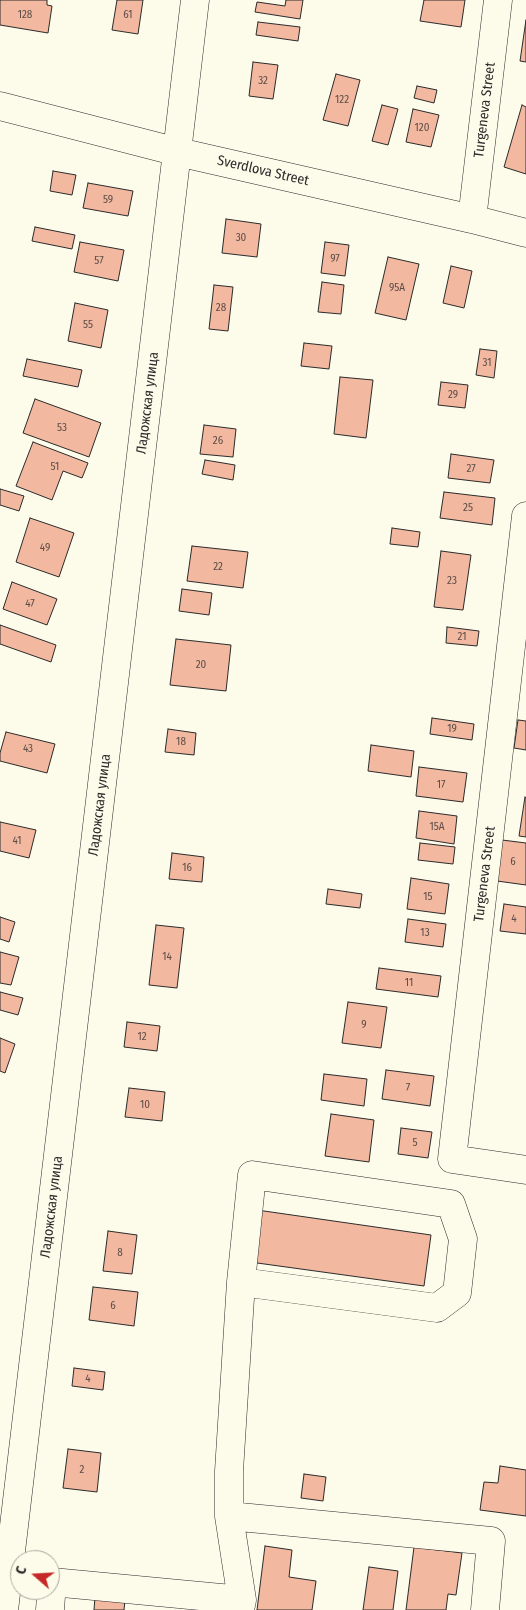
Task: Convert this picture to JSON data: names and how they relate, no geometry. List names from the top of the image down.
{
  "streets": {
    "street": ["Turgeneva Street", "Sverdlova Street", "Ладожская улица"]
  },
  "crossings": [
    ["Turgeneva Street", "Sverdlova Street"],
    ["Sverdlova Street", "Ладожская улица"]
  ],
  "house_numbers": [
    "128",
    "61",
    "32",
    "122",
    "120",
    "59",
    "30",
    "97",
    "57",
    "95А",
    "28",
    "55",
    "31",
    "29",
    "53",
    "26",
    "51",
    "27",
    "25",
    "49",
    "22",
    "23",
    "47",
    "21",
    "20",
    "19",
    "18",
    "43",
    "17",
    "15А",
    "41",
    "6",
    "16",
    "15",
    "4",
    "13",
    "14",
    "11",
    "9",
    "12",
    "7",
    "10",
    "5",
    "8",
    "6",
    "4",
    "2"
  ],
  "north": "left"
}
